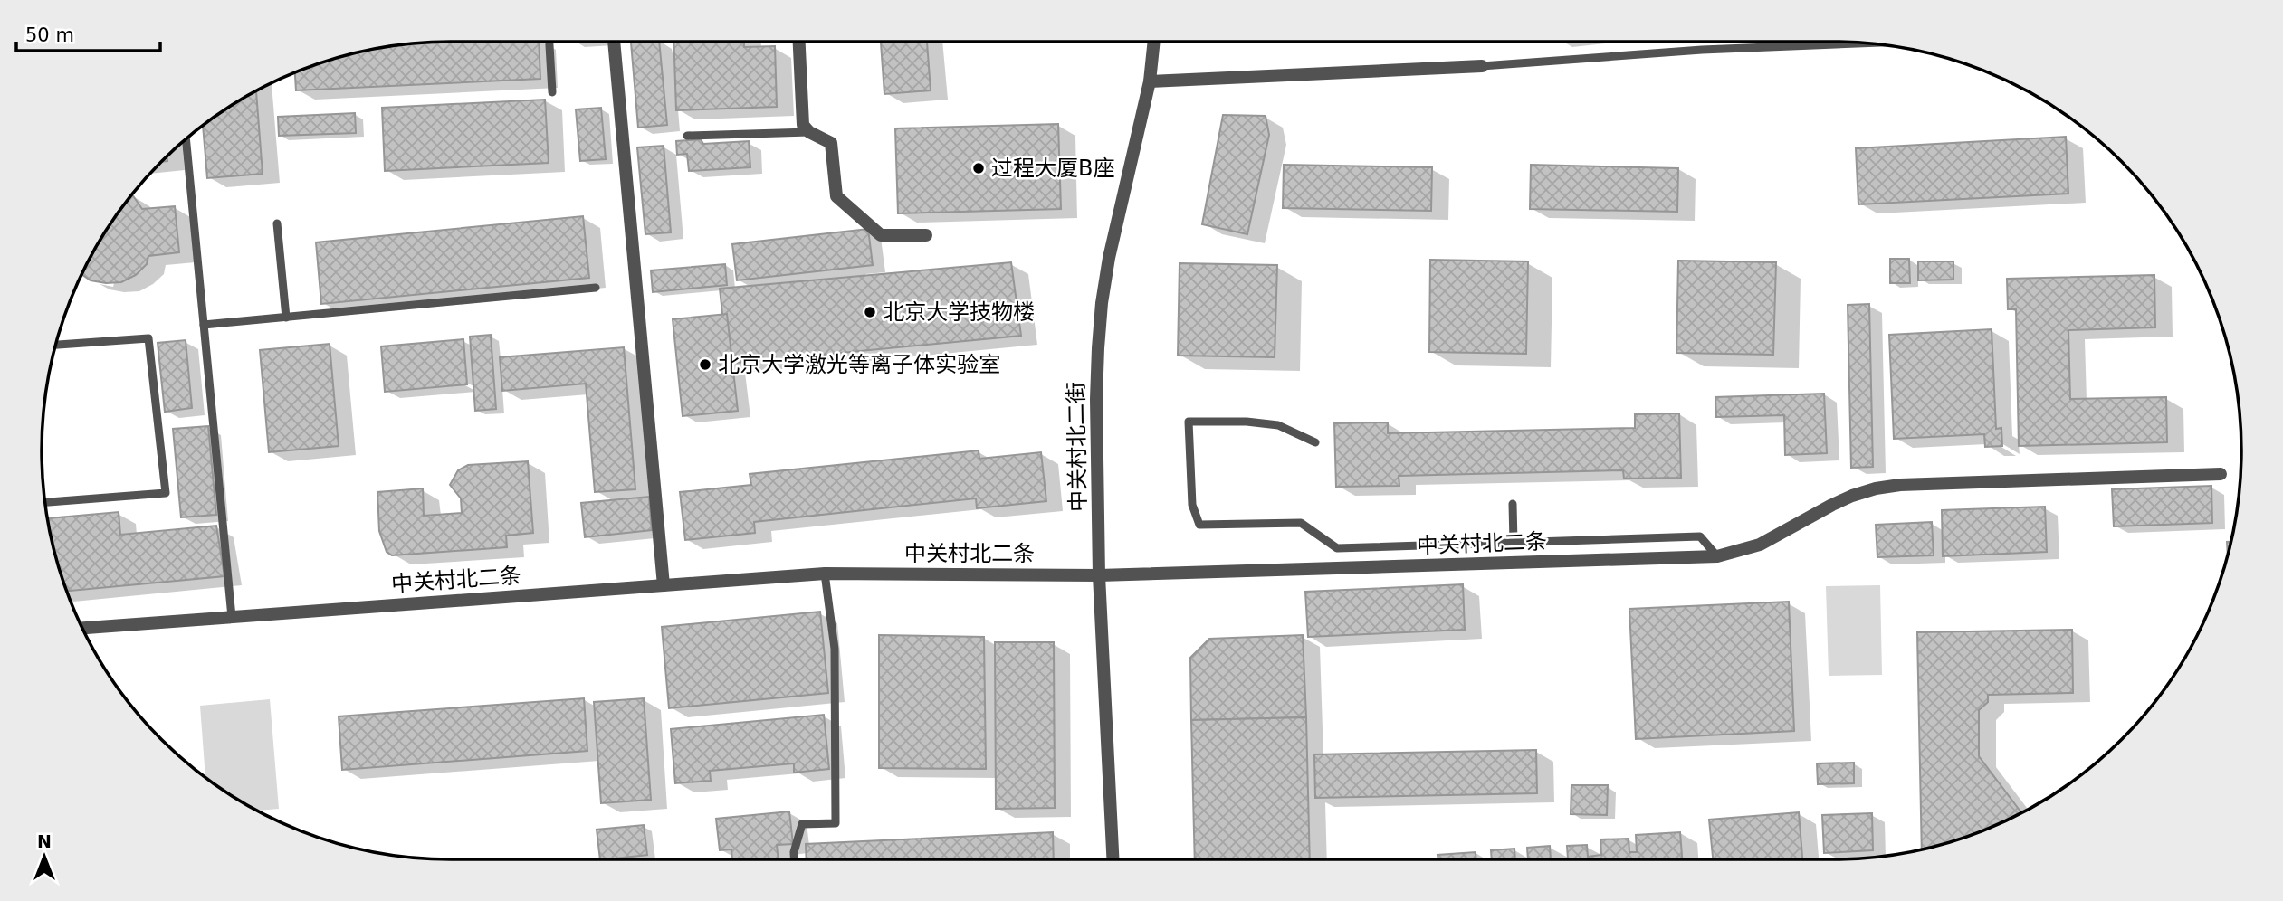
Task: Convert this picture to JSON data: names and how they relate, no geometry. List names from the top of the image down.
{
  "streets": {
    "street": ["中关村北二街", "中关村北二条"]
  },
  "crossings": [
    ["中关村北二街", "中关村北二条"]
  ],
  "places": ["过程大厦B座", "北京大学技物楼", "北京大学激光等离子体实验室"],
  "scale_bar": "50 m",
  "north": "top"
}
